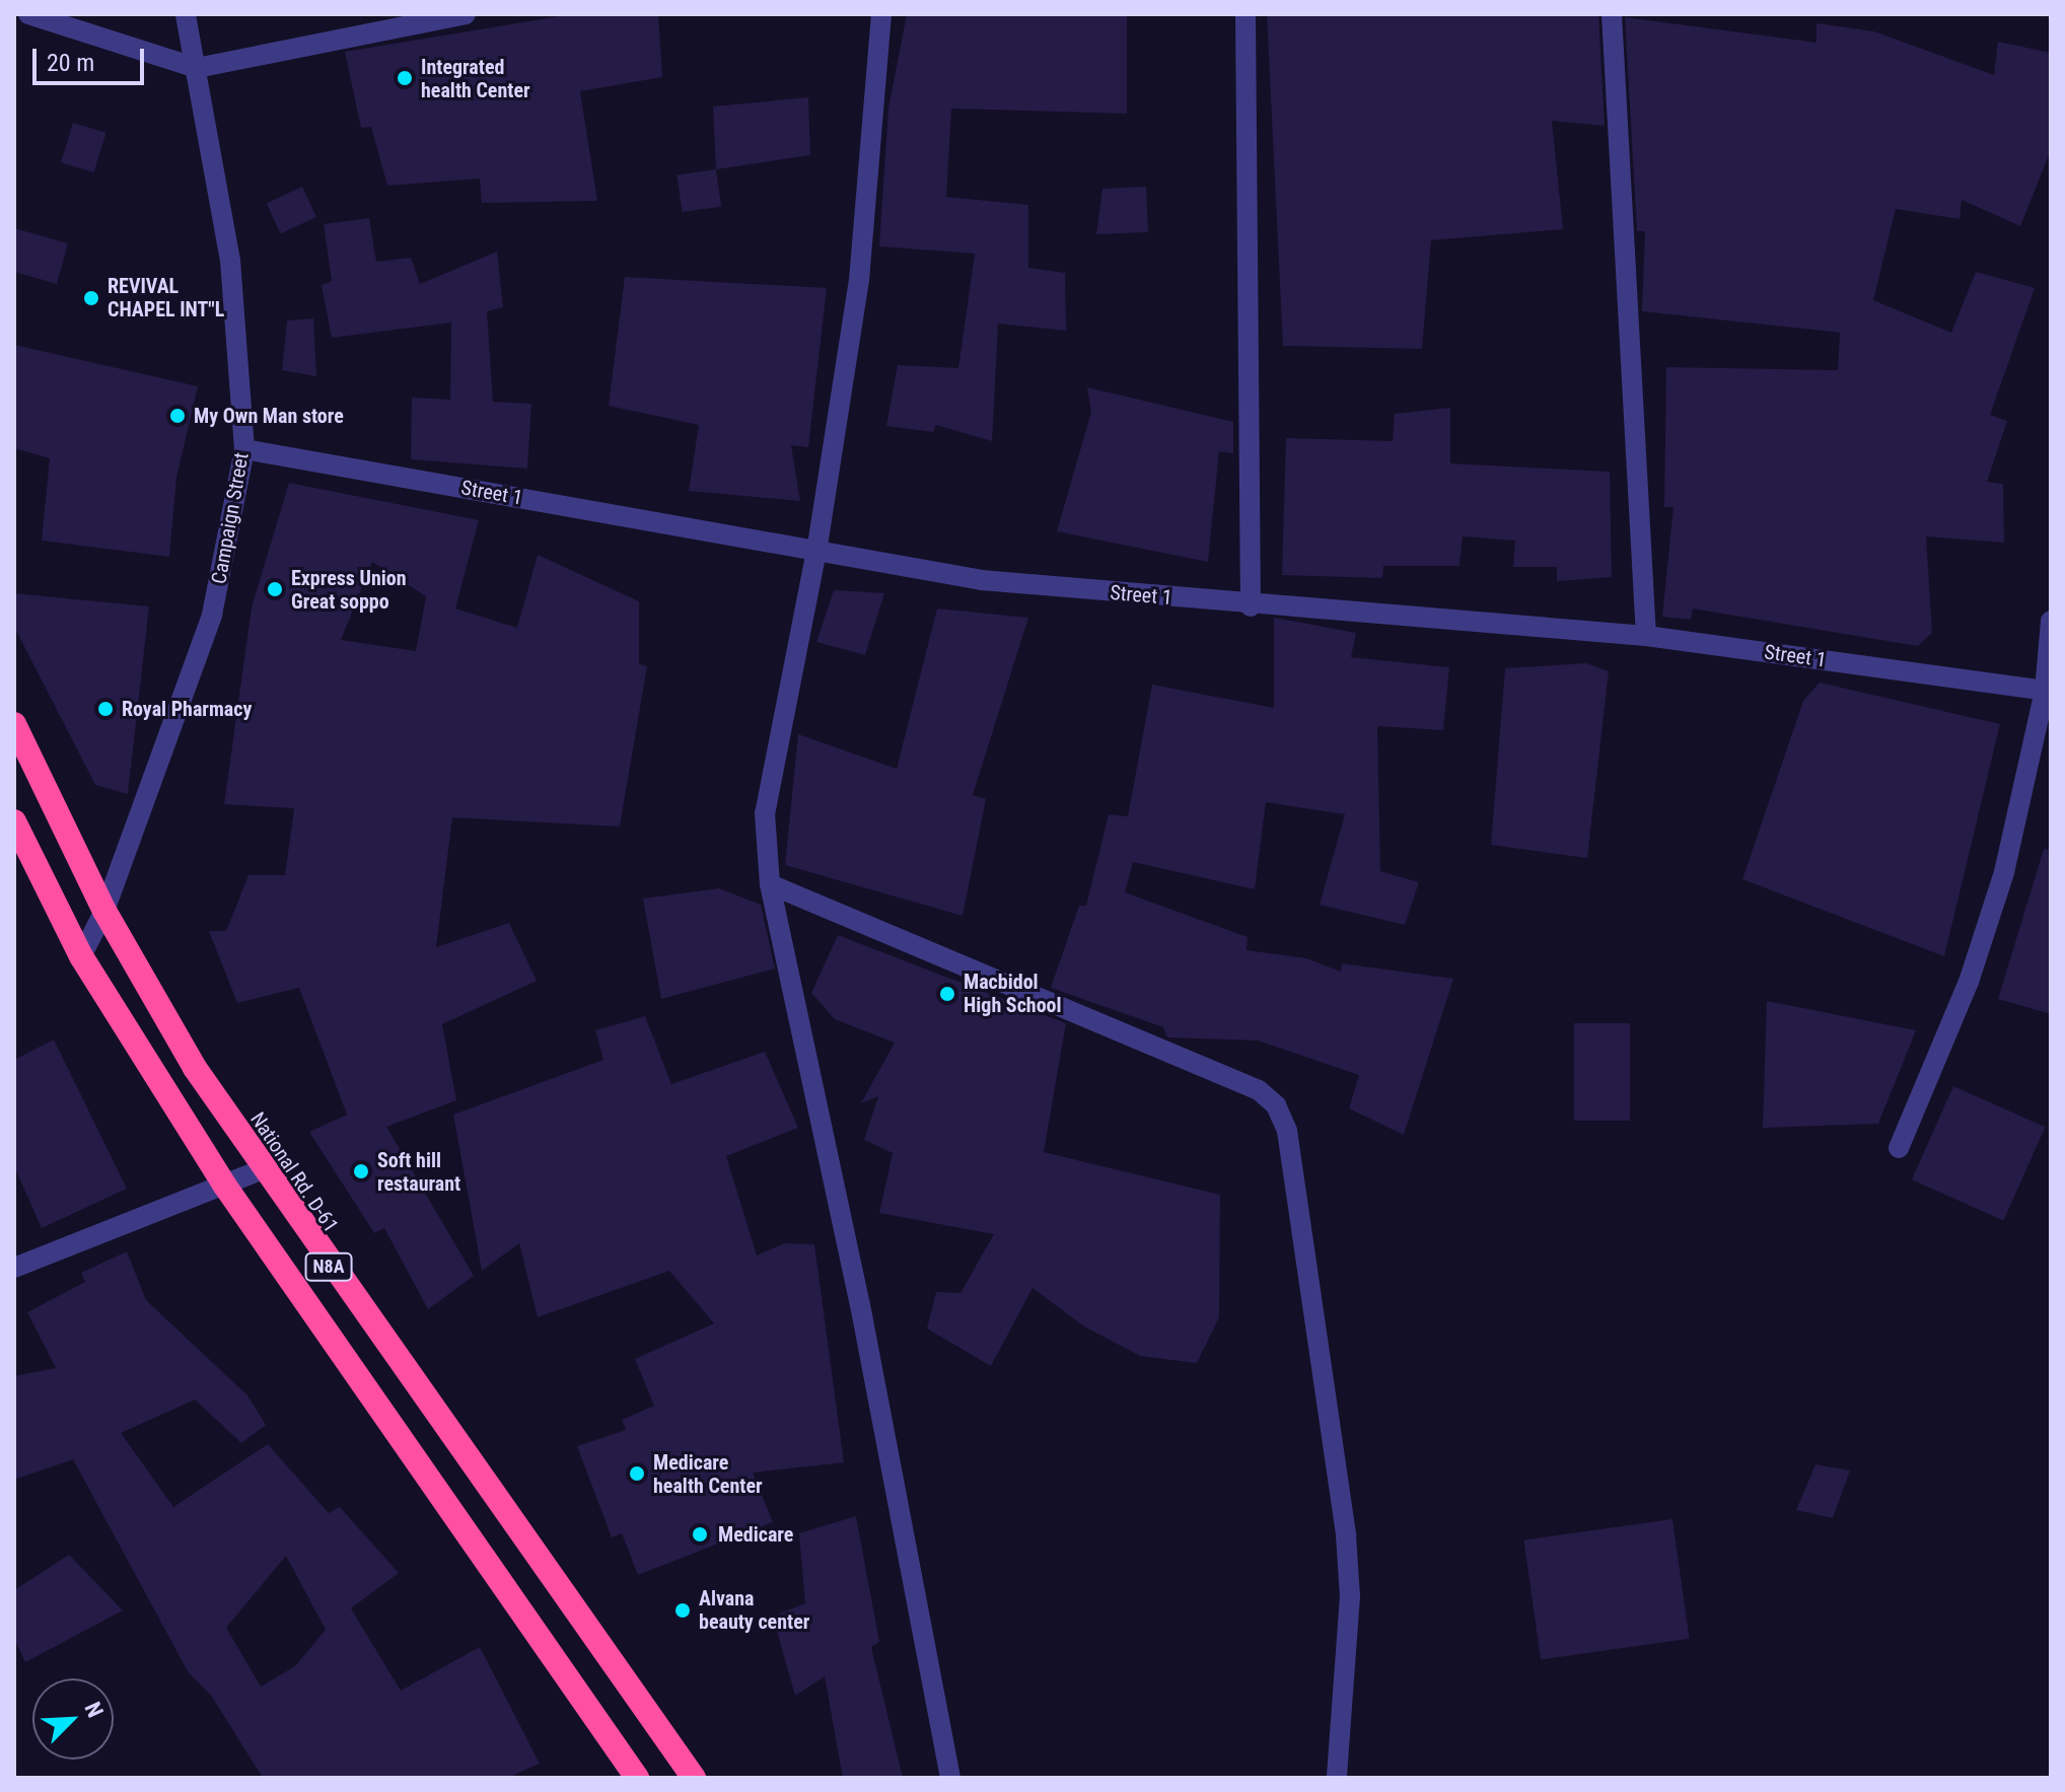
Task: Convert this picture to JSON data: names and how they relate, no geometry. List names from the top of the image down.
{
  "streets": {
    "highway": ["National Rd. D-61", "N8A"],
    "street": ["Street 1", "Campaign Street"]
  },
  "crossings": [
    ["Street 1", "Campaign Street"],
    ["Campaign Street", "National Rd. D-61"],
    ["Campaign Street", "N8A"]
  ],
  "places": [
    "Integrated health Center",
    "REVIVAL CHAPEL INT\"L",
    "My Own Man store",
    "Express Union Great soppo",
    "Royal Pharmacy",
    "Macbidol High School",
    "Soft hill restaurant",
    "Medicare health Center",
    "Medicare",
    "Alvana beauty center"
  ],
  "scale_bar": "20 m",
  "north": "top right"
}
